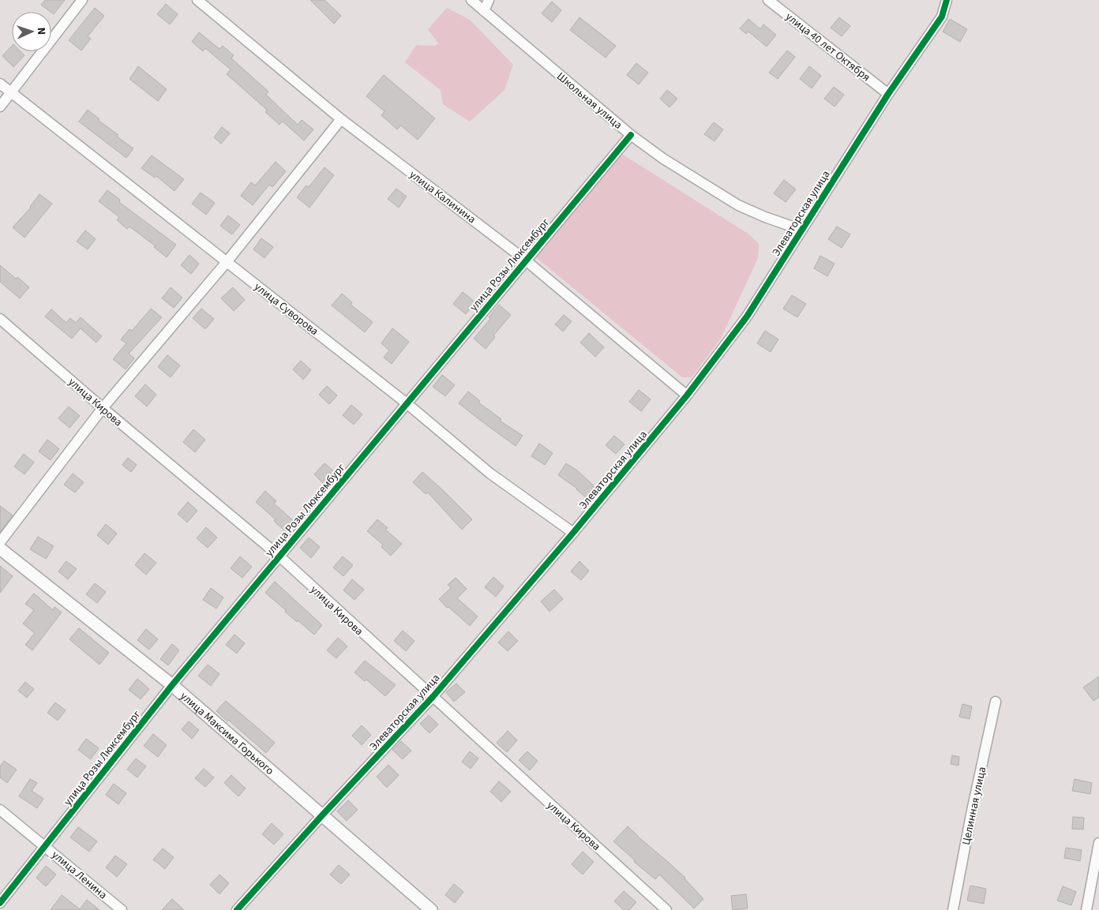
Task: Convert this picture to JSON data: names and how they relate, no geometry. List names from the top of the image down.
{
  "streets": {
    "street": [
      "улица 40 лет Октября",
      "Школьная улица",
      "улица Калинина",
      "Элеваторская улица",
      "улица Розы Люксембург",
      "улица Суворова",
      "улица Кирова",
      "улица Максима Горького",
      "Целинная улица",
      "улица Ленина"
    ]
  },
  "crossings": [
    ["улица 40 лет Октября", "Элеваторская улица"],
    ["Школьная улица", "Элеваторская улица"],
    ["Школьная улица", "улица Розы Люксембург"],
    ["улица Калинина", "Элеваторская улица"],
    ["улица Калинина", "улица Розы Люксембург"],
    ["Элеваторская улица", "улица Суворова"],
    ["Элеваторская улица", "улица Кирова"],
    ["Элеваторская улица", "улица Максима Горького"],
    ["улица Розы Люксембург", "улица Суворова"],
    ["улица Розы Люксембург", "улица Кирова"],
    ["улица Розы Люксембург", "улица Максима Горького"],
    ["улица Розы Люксембург", "улица Ленина"]
  ],
  "north": "right"
}
